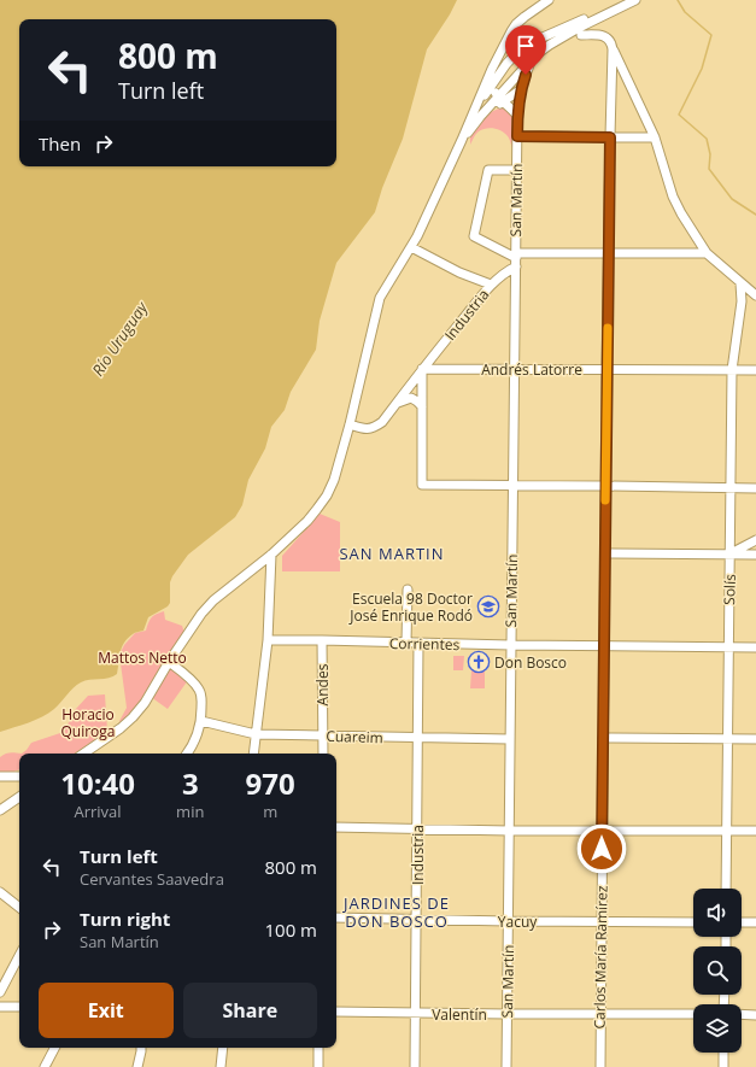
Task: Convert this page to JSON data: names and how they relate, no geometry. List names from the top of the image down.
{
  "streets": {
    "street": [
      "San Martín",
      "Industria",
      "Andrés Latorre",
      "Solís",
      "Corrientes",
      "Andes",
      "Cuareim",
      "Yacuy",
      "Carlos María Ramírez",
      "Valentín"
    ]
  },
  "crossings": [
    ["San Martín", "Industria"],
    ["San Martín", "Andrés Latorre"],
    ["San Martín", "Corrientes"],
    ["San Martín", "Cuareim"],
    ["San Martín", "Yacuy"],
    ["San Martín", "Valentín"],
    ["Industria", "Andrés Latorre"],
    ["Industria", "Corrientes"],
    ["Industria", "Cuareim"],
    ["Industria", "Yacuy"],
    ["Industria", "Valentín"],
    ["Andrés Latorre", "Solís"],
    ["Andrés Latorre", "Carlos María Ramírez"],
    ["Solís", "Corrientes"],
    ["Corrientes", "Andes"],
    ["Corrientes", "Carlos María Ramírez"],
    ["Andes", "Cuareim"],
    ["Yacuy", "Carlos María Ramírez"],
    ["Carlos María Ramírez", "Valentín"]
  ],
  "districts": ["SAN MARTIN", "JARDINES DE DON BOSCO"],
  "water": ["Río Uruguay"],
  "parks": ["Mattos Netto", "Horacio Quiroga"],
  "places": {
    "school or university": ["Escuela 98 Doctor José Enrique Rodó"],
    "church": ["Don Bosco"]
  },
  "page": {
    "turn": ["800 m", "Turn left"],
    "then": "Then",
    "eta": [
      "10:40",
      "Arrival",
      "3",
      "min",
      "970",
      "m"
    ],
    "list": [
      {
        "name": "Turn left",
        "note": "Cervantes Saavedra",
        "value": "800 m"
      },
      {
        "name": "Turn right",
        "note": "San Martín",
        "value": "100 m"
      }
    ],
    "buttons": ["Exit", "Share"]
  }
}
